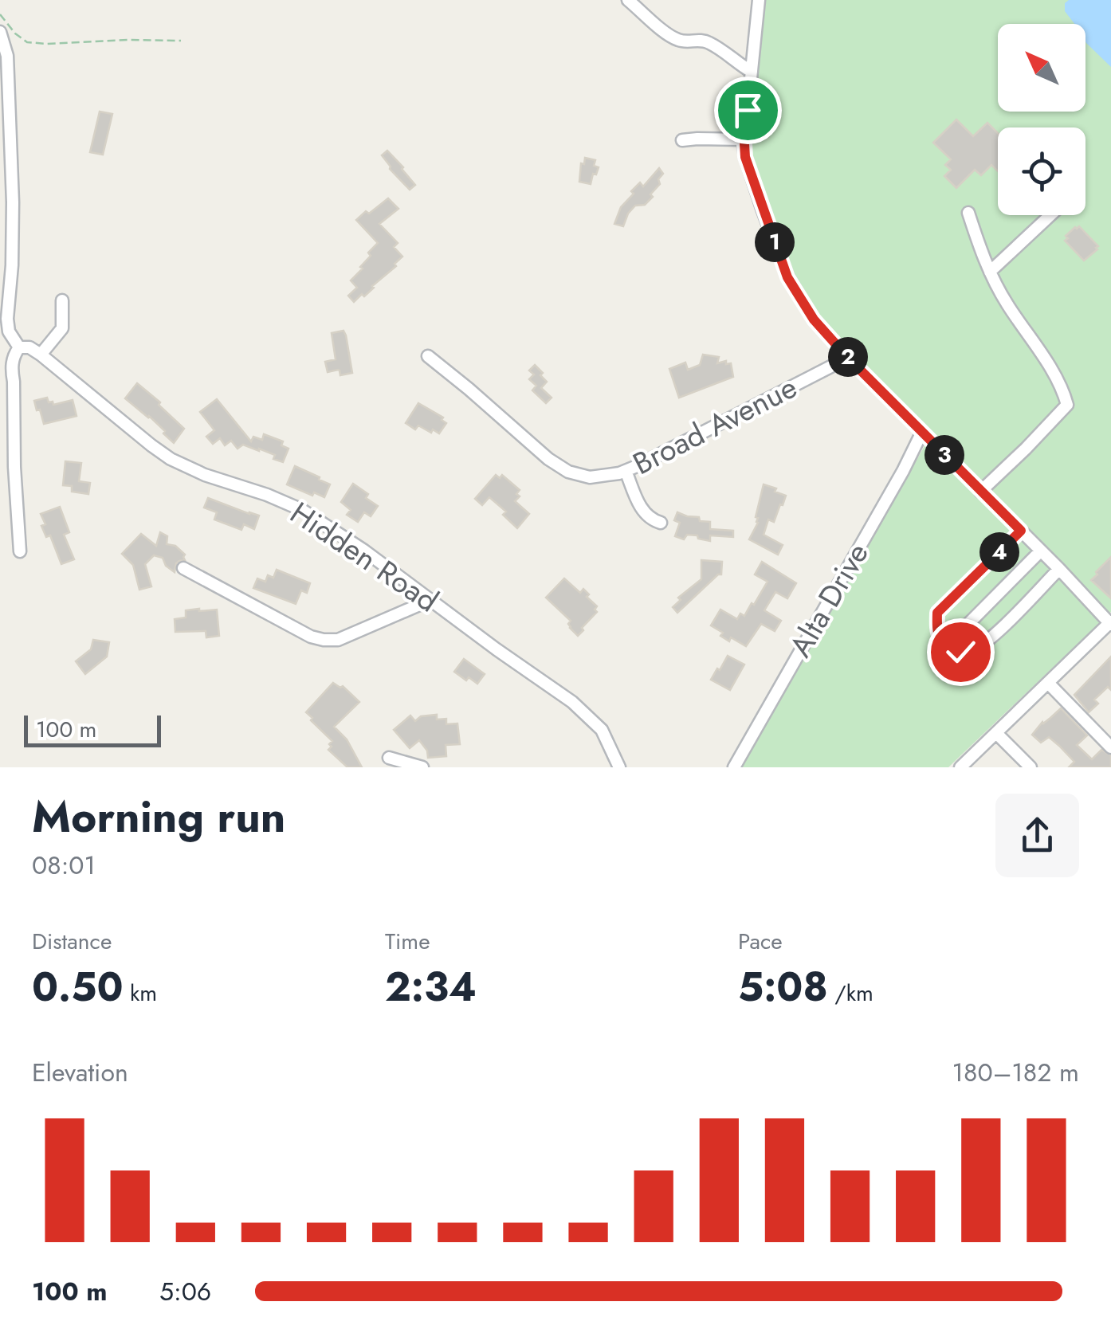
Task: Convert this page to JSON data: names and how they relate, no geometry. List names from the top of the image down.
{
  "streets": {
    "street": ["Broad Avenue", "Hidden Road", "Alta Drive"]
  },
  "scale_bar": "100 m",
  "north": "top left",
  "page": {
    "pins": [
      "1",
      "2",
      "3",
      "4"
    ],
    "scale": "100 m",
    "heading": ["Morning run", "08:01"],
    "stats": [
      ["Distance", "0.50 km"],
      ["Time", "2:34"],
      ["Pace", "5:08 /km"]
    ],
    "chart": ["Elevation", "180–182 m"],
    "list": [
      {
        "name": "100 m",
        "note": "5:06"
      }
    ]
  }
}
